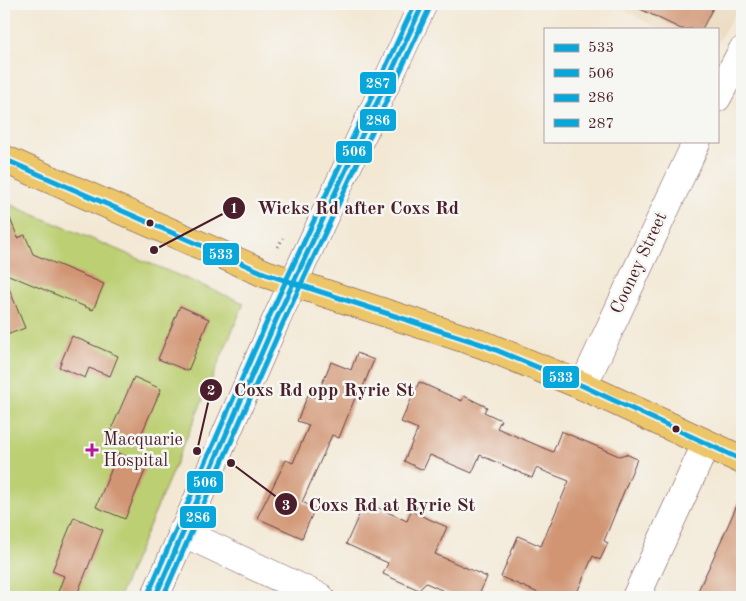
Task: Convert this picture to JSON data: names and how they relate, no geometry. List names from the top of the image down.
{
  "streets": {
    "street": ["Cooney Street"]
  },
  "places": {
    "other": ["Wicks Rd after Coxs Rd", "Coxs Rd opp Ryrie St", "Coxs Rd at Ryrie St"],
    "health": ["Macquarie Hospital"]
  },
  "lines": [
    "transit line 506",
    "transit line 287",
    "transit line 286",
    "transit line 533"
  ],
  "legend": [
    "533",
    "506",
    "286",
    "287"
  ]
}
